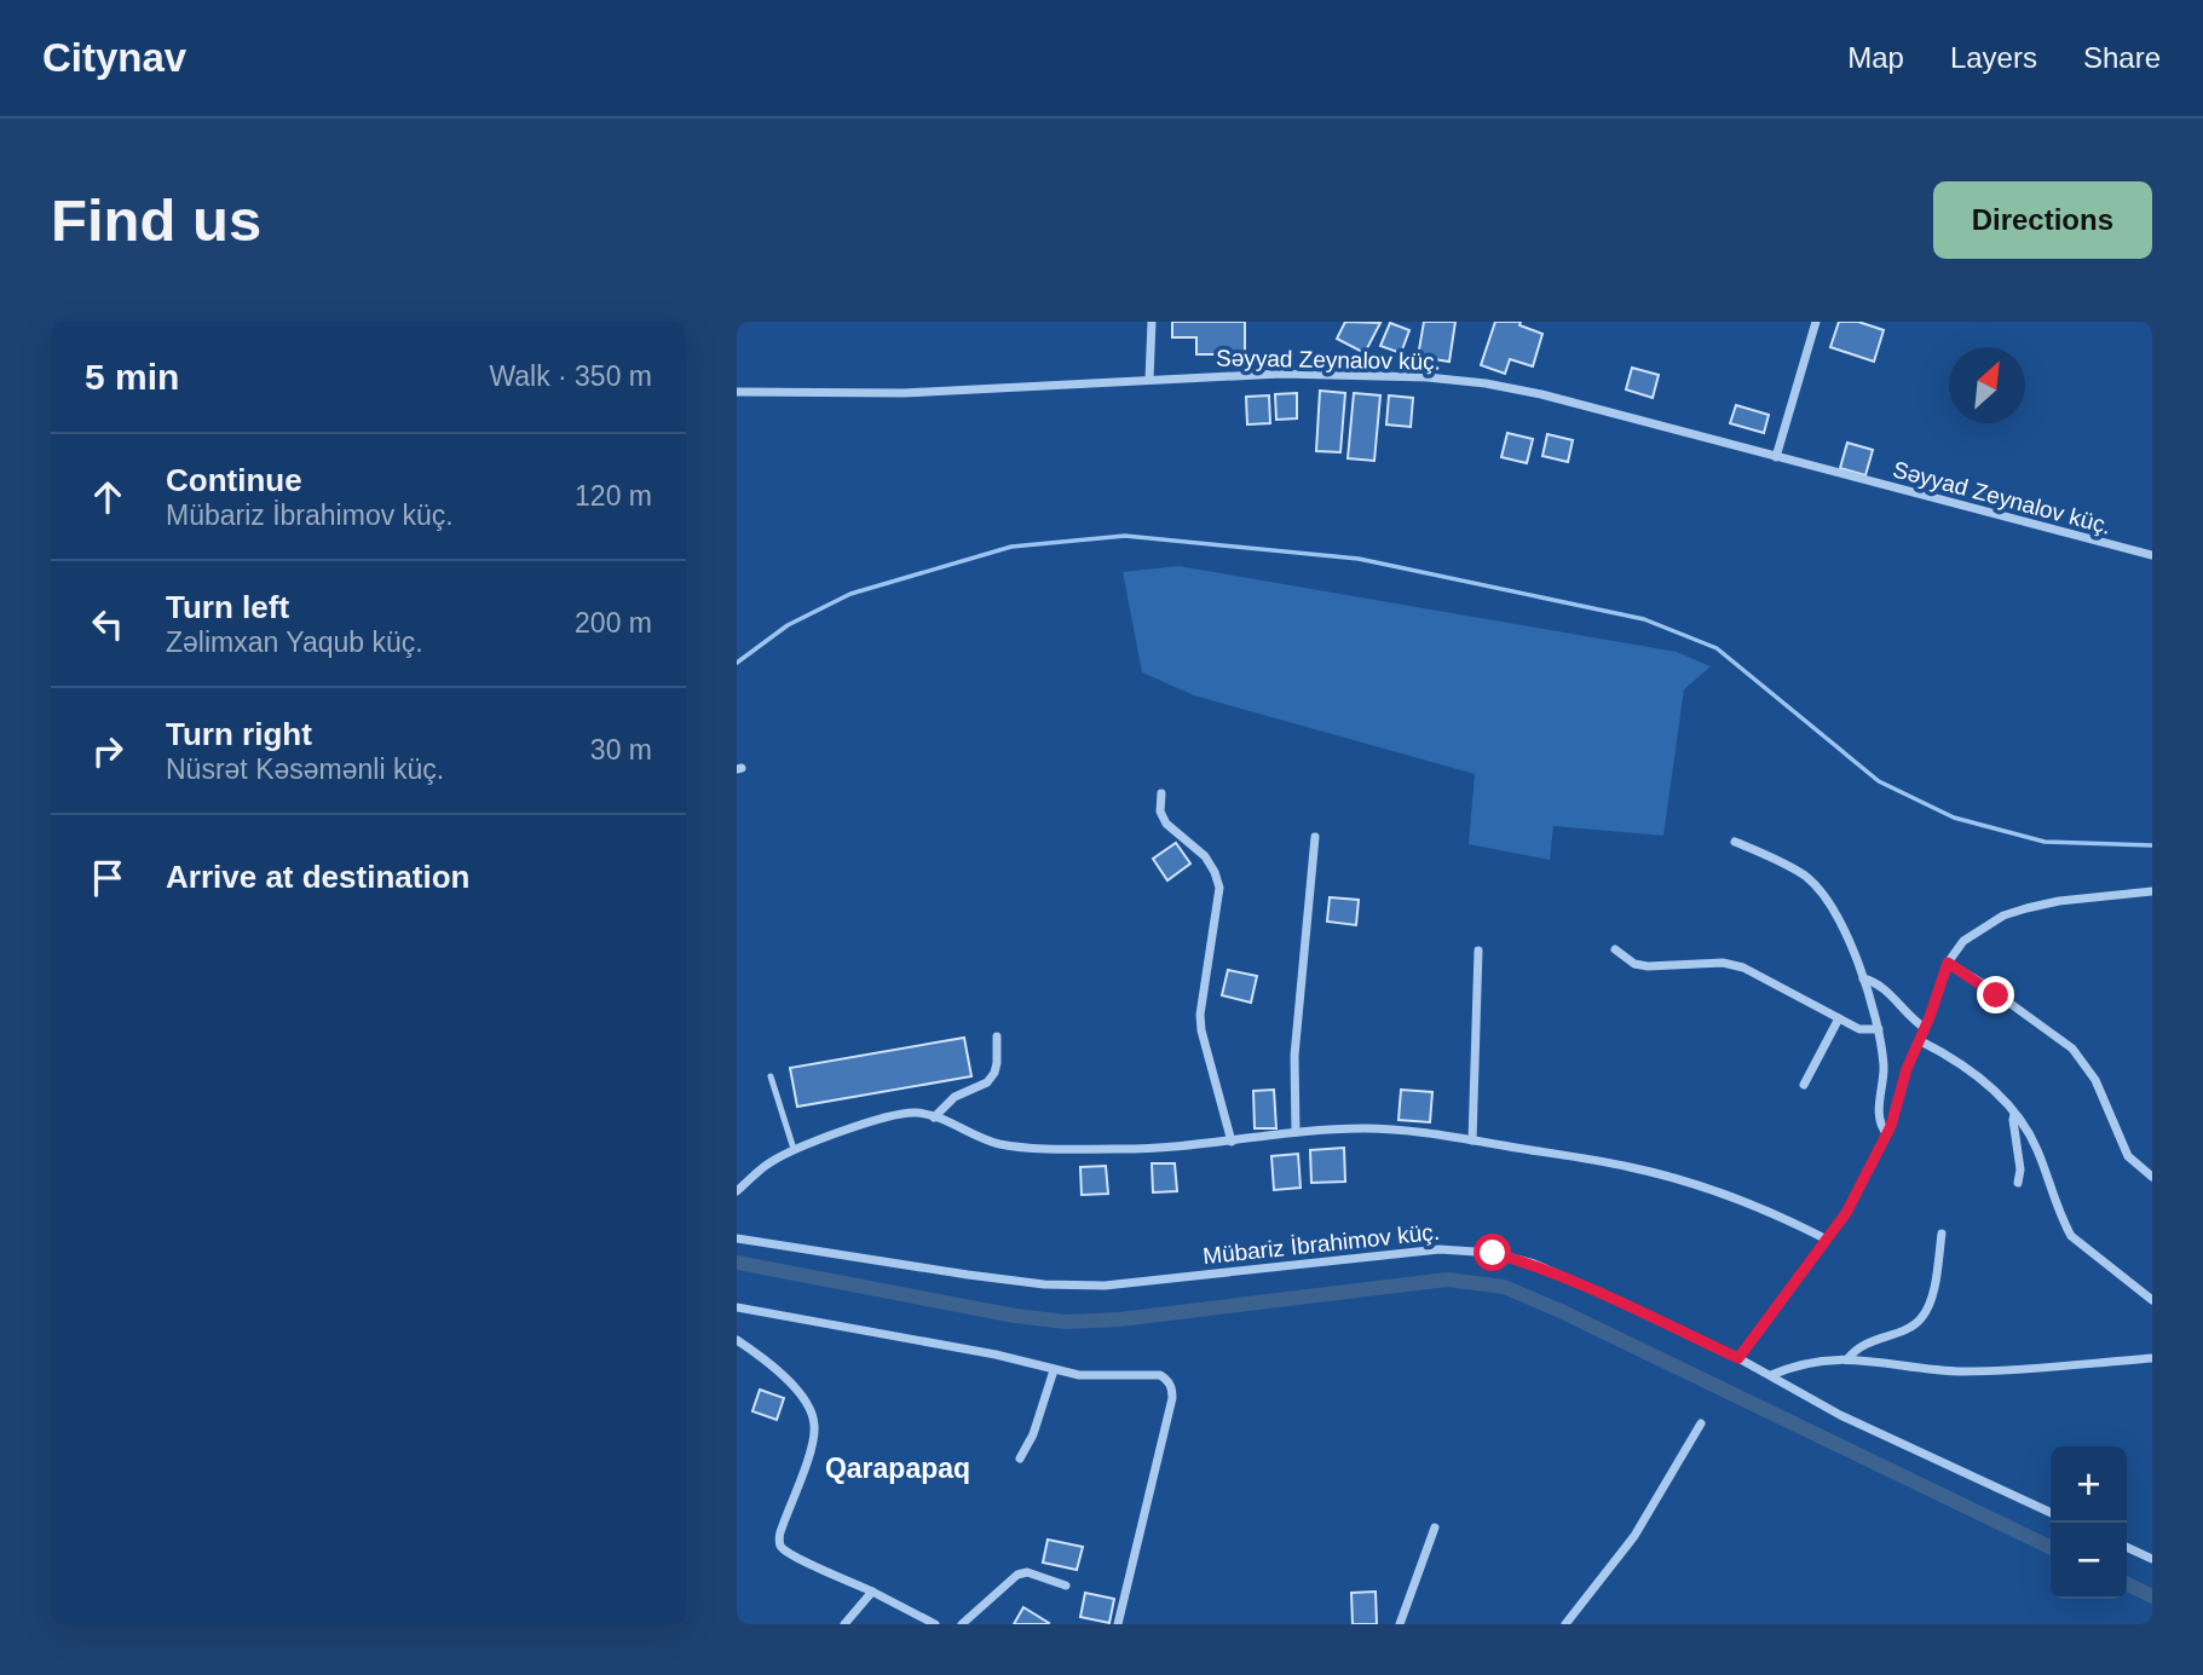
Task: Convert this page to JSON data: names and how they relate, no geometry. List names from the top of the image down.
{
  "streets": {
    "street": ["Səyyad Zeynalov küç.", "Mübariz İbrahimov küç."]
  },
  "districts": ["Qarapapaq"],
  "north": "top right",
  "page": {
    "header": "Citynav",
    "nav": ["Map", "Layers", "Share"],
    "buttons": "Directions",
    "title": "Find us",
    "heading": ["5 min", "Walk · 350 m"],
    "list": [
      ["Continue", "Mübariz İbrahimov küç.", "120 m"],
      ["Turn left", "Zəlimxan Yaqub küç.", "200 m"],
      ["Turn right", "Nüsrət Kəsəmənli küç.", "30 m"],
      "Arrive at destination"
    ],
    "map_buttons": ["+", "−"]
  }
}
